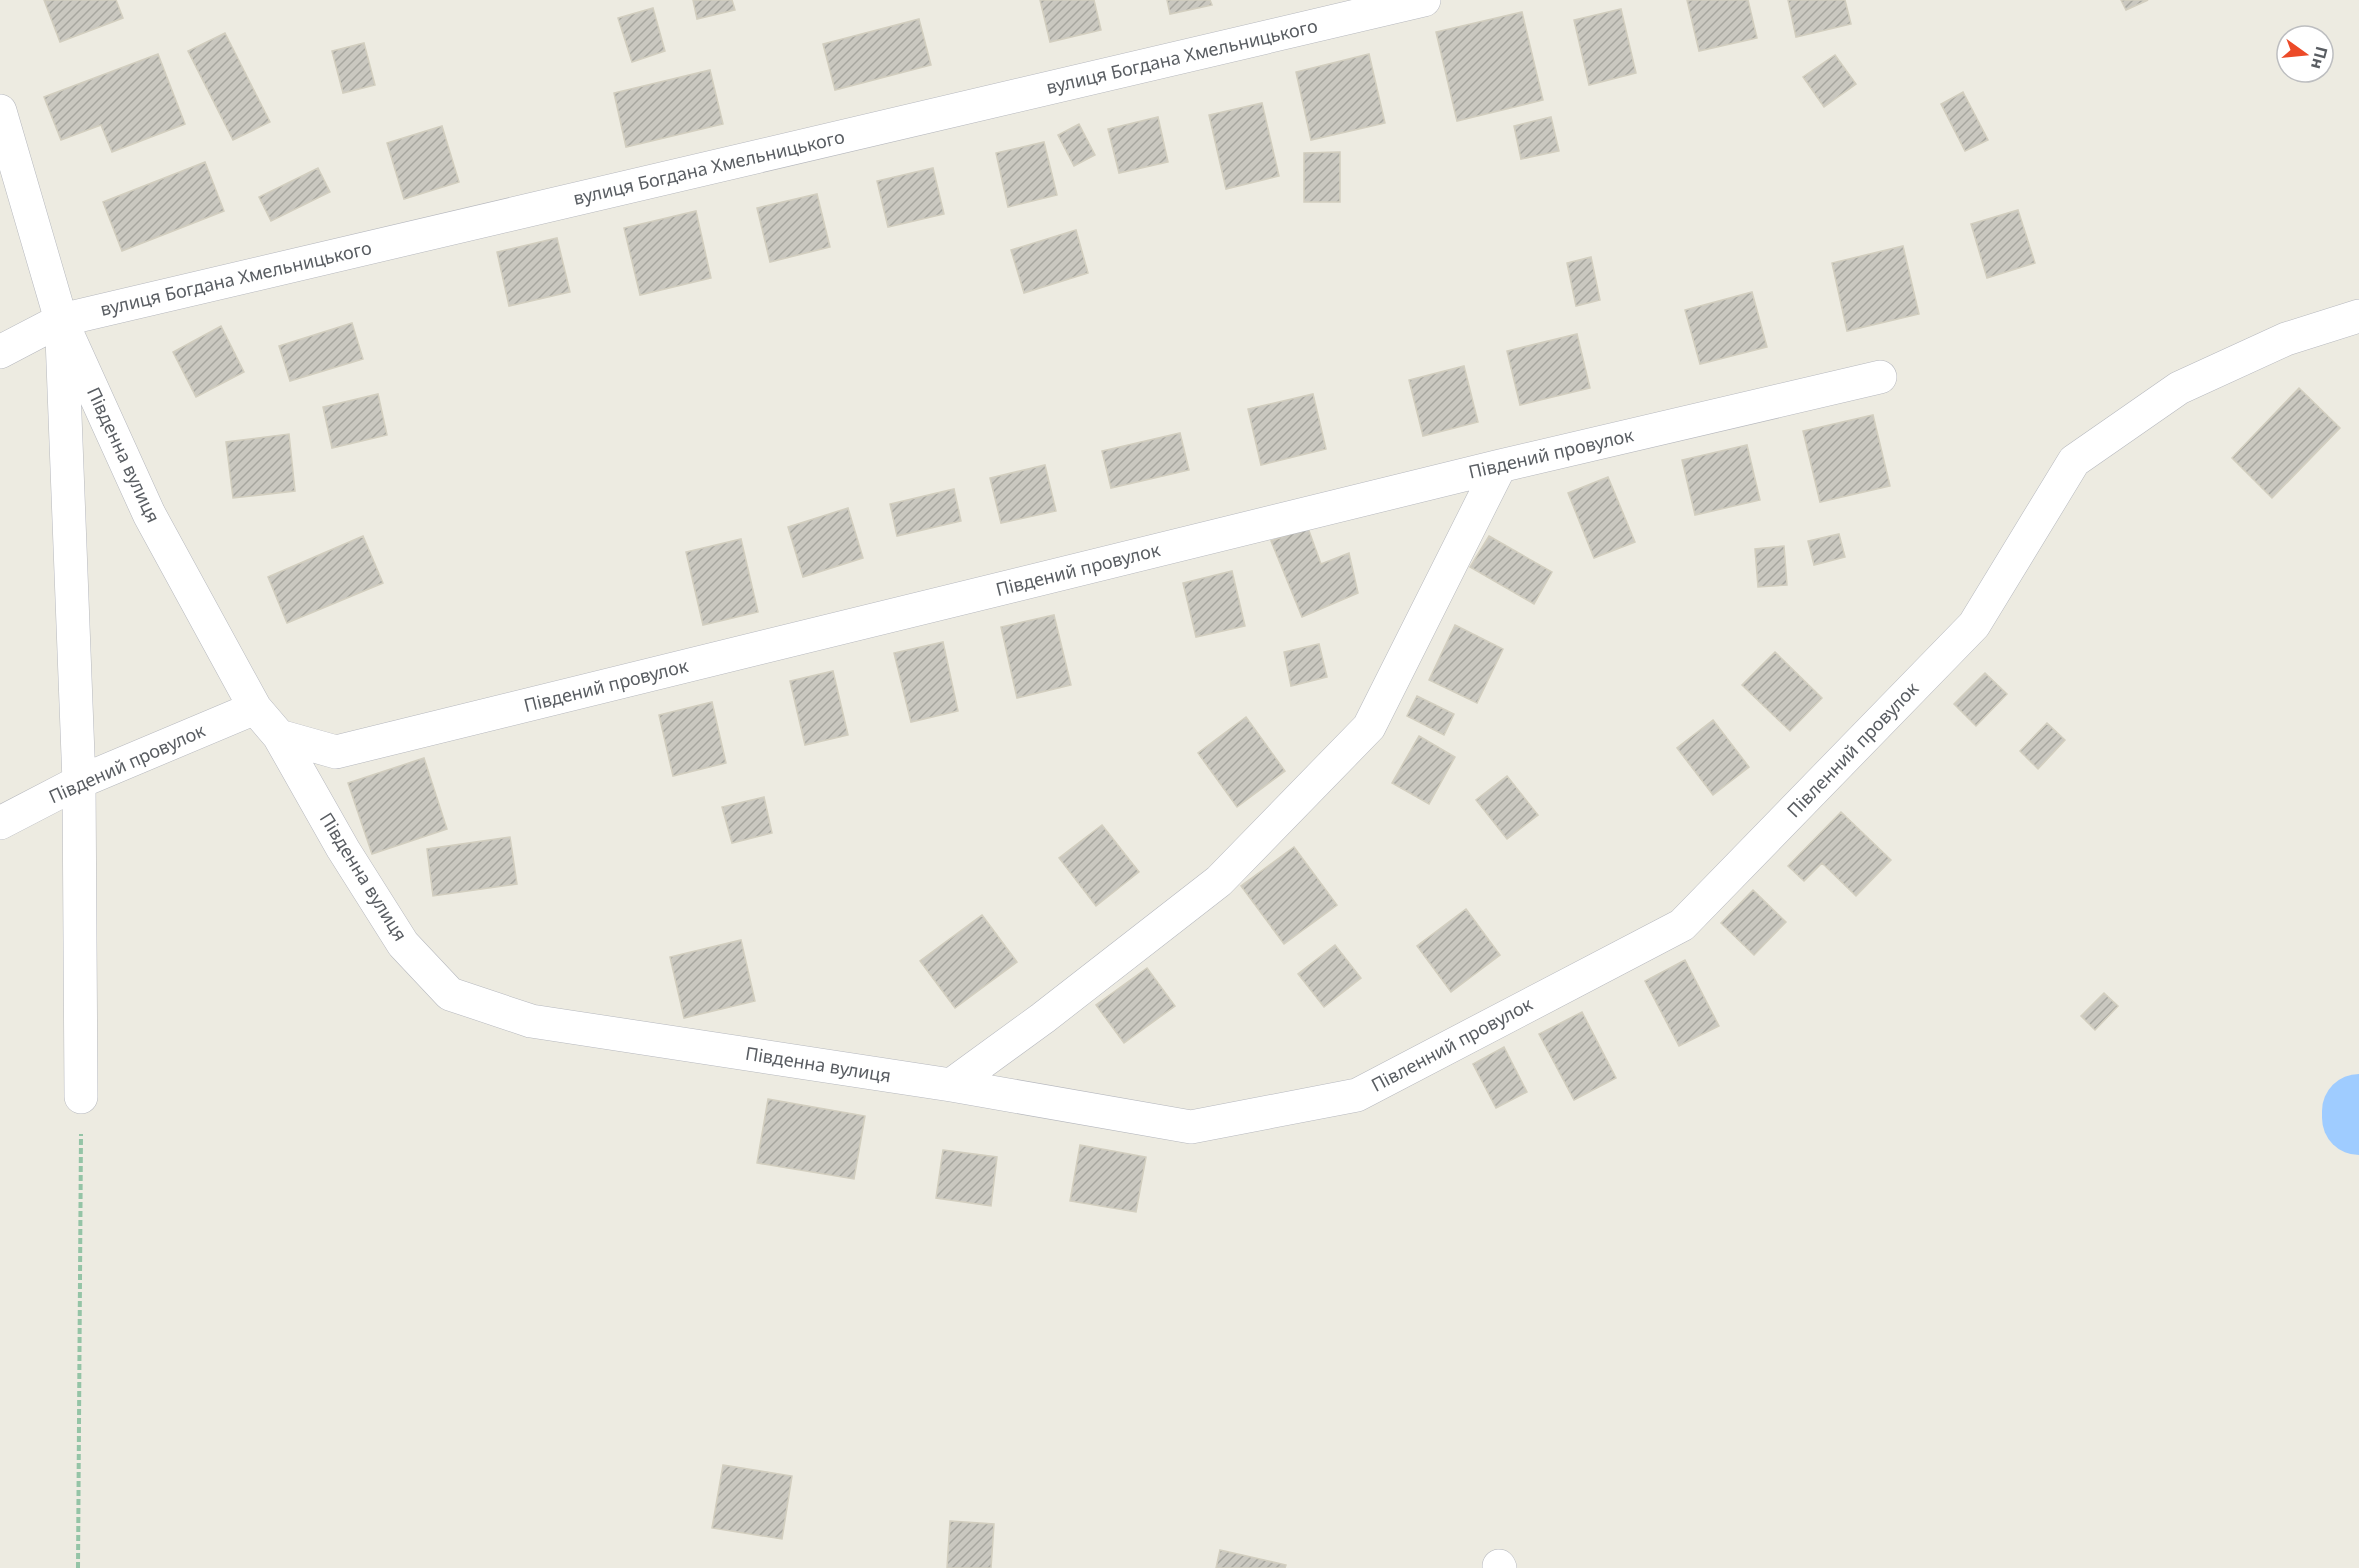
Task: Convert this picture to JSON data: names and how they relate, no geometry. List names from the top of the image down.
{
  "streets": {
    "street": [
      "вулиця Богдана Хмельницького",
      "Південий провулок",
      "Південна вулиця",
      "Півленний провулок"
    ]
  },
  "crossings": [
    ["вулиця Богдана Хмельницького", "Південна вулиця"],
    ["Південий провулок", "Південна вулиця"],
    ["Південна вулиця", "Півленний провулок"]
  ],
  "north": "right"
}
